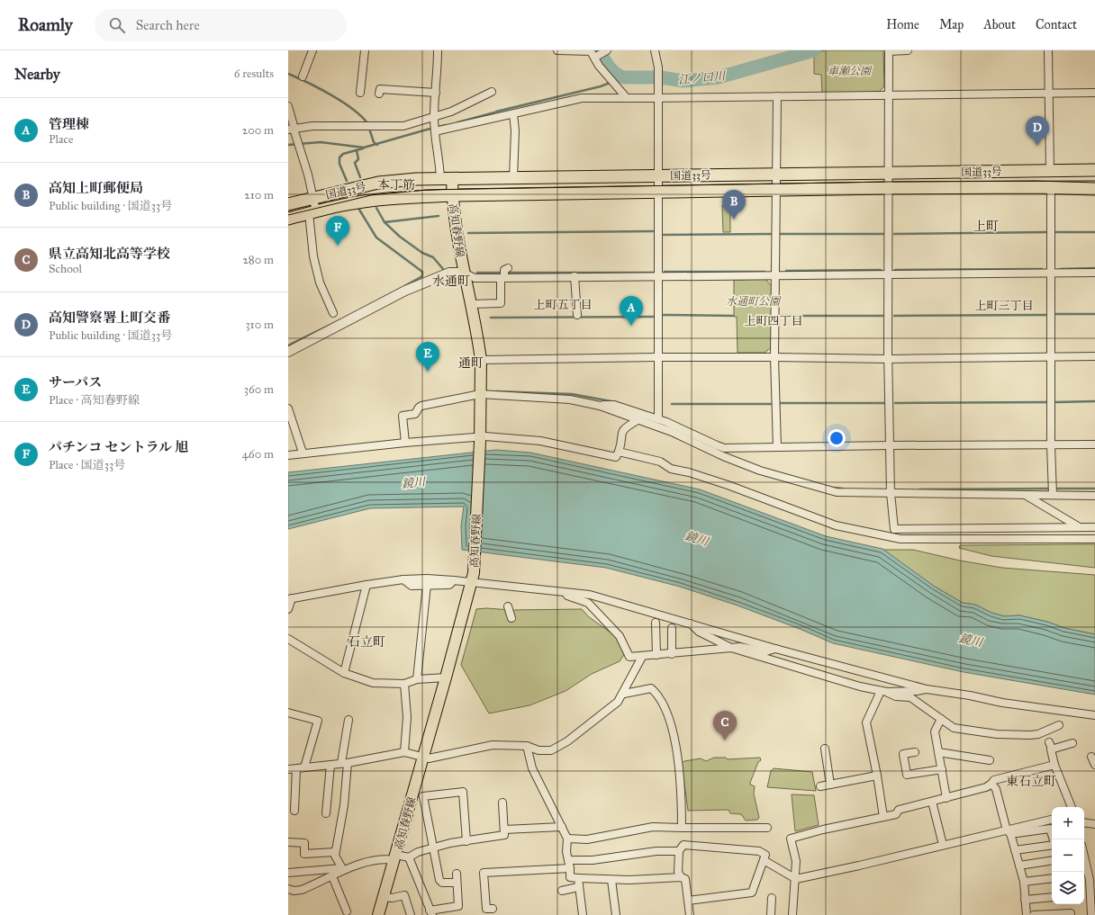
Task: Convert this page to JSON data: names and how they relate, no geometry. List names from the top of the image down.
{
  "streets": {
    "highway": ["国道33号"],
    "main road": ["高知春野線"]
  },
  "crossings": [
    ["国道33号", "高知春野線"]
  ],
  "districts": [
    "本丁筋",
    "上町",
    "水通町",
    "上町五丁目",
    "上町三丁目",
    "上町四丁目",
    "通町",
    "石立町",
    "東石立町"
  ],
  "water": ["江ノ口川", "鏡川"],
  "parks": ["車瀬公園", "水通町公園"],
  "page": {
    "header": "Roamly",
    "search": "Search here",
    "nav": [
      "Home",
      "Map",
      "About",
      "Contact"
    ],
    "heading": ["Nearby", "6 results"],
    "list": [
      {
        "mark": "A",
        "name": "管理棟",
        "note": "Place",
        "value": "200 m"
      },
      {
        "mark": "B",
        "name": "高知上町郵便局",
        "note": "Public building · 国道33号",
        "value": "210 m"
      },
      {
        "mark": "C",
        "name": "県立高知北高等学校",
        "note": "School",
        "value": "280 m"
      },
      {
        "mark": "D",
        "name": "高知警察署上町交番",
        "note": "Public building · 国道33号",
        "value": "310 m"
      },
      {
        "mark": "E",
        "name": "サーパス",
        "note": "Place · 高知春野線",
        "value": "360 m"
      },
      {
        "mark": "F",
        "name": "パチンコ セントラル 旭",
        "note": "Place · 国道33号",
        "value": "460 m"
      }
    ],
    "pins": [
      "D",
      "B",
      "F",
      "A",
      "E",
      "C"
    ],
    "map_buttons": ["+", "−"]
  }
}
